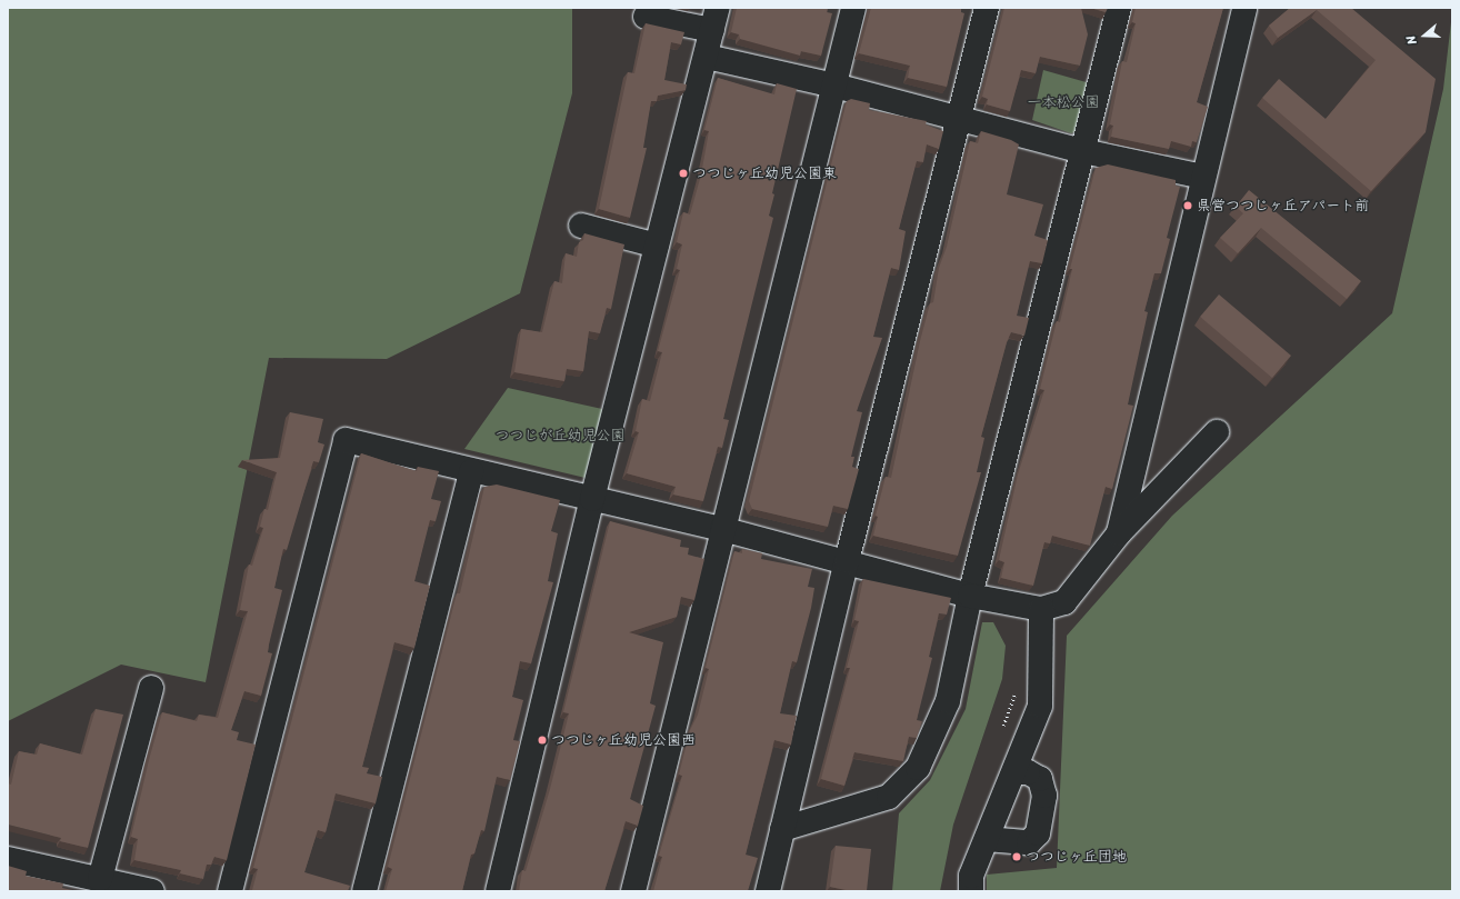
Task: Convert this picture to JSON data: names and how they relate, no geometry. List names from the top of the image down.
{
  "parks": ["一本松公園", "つつじが丘幼児公園"],
  "places": [
    "つつじヶ丘幼児公園東",
    "県営つつじヶ丘アパート前",
    "つつじヶ丘幼児公園西",
    "つつじヶ丘団地"
  ],
  "north": "left"
}
